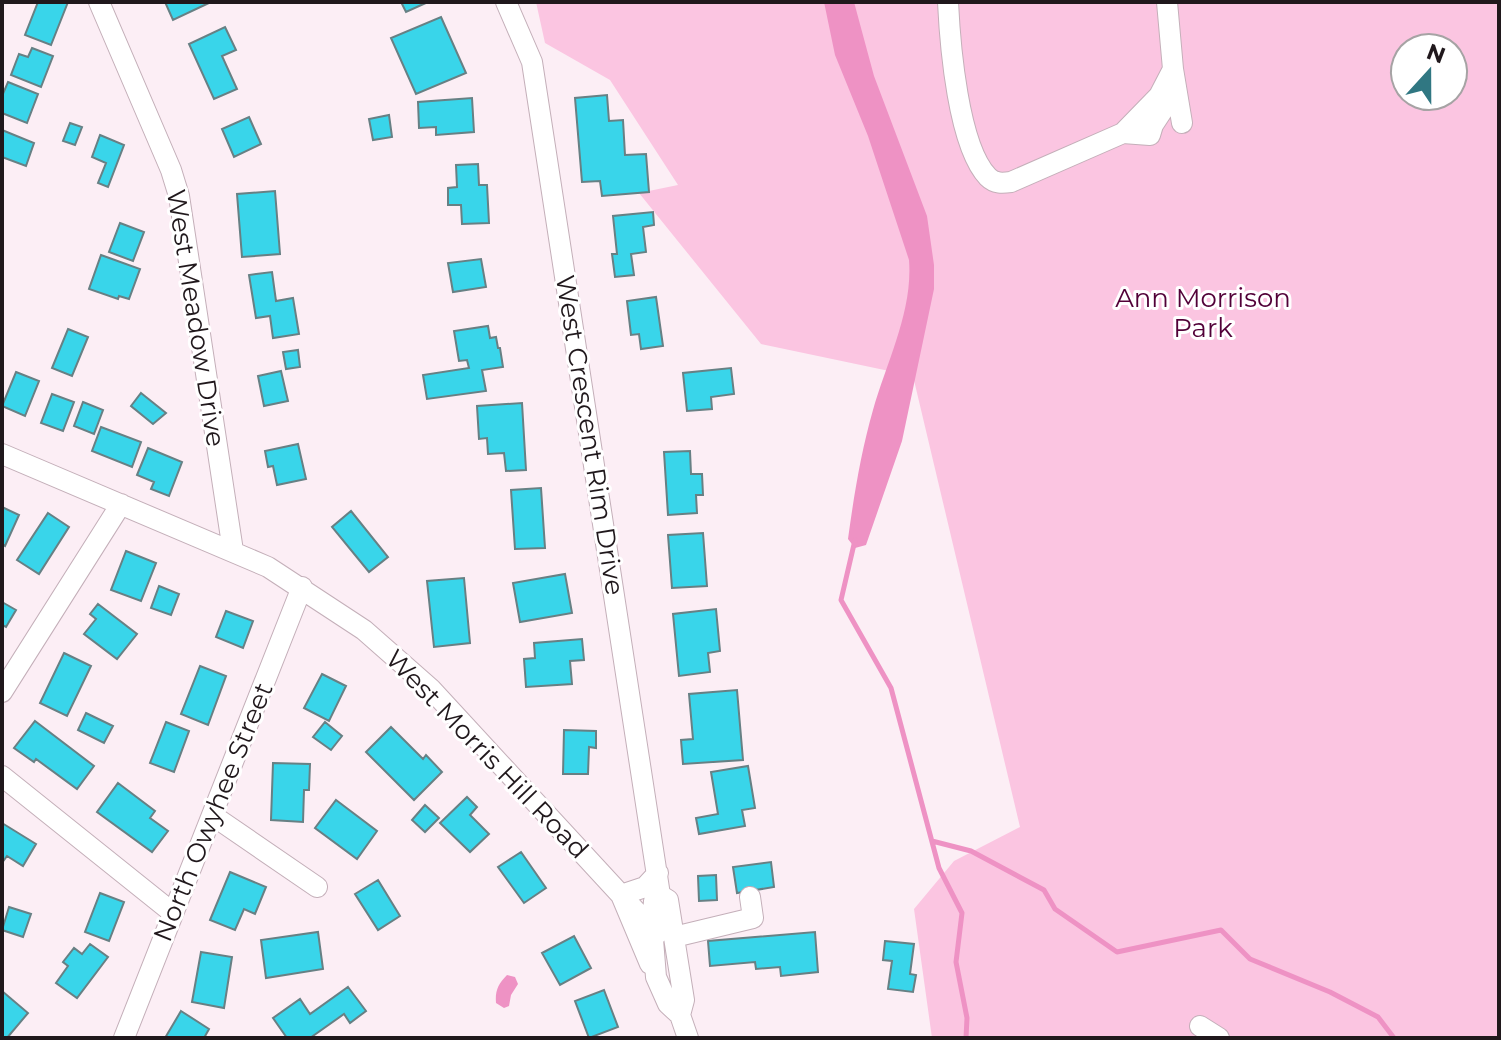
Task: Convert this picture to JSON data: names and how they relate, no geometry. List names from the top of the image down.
{
  "streets": {
    "street": [
      "West Meadow Drive",
      "West Crescent Rim Drive",
      "West Morris Hill Road",
      "North Owyhee Street"
    ]
  },
  "crossings": [
    ["West Meadow Drive", "West Morris Hill Road"],
    ["West Crescent Rim Drive", "West Morris Hill Road"],
    ["West Morris Hill Road", "North Owyhee Street"]
  ],
  "parks": ["Ann Morrison Park"],
  "north": "top"
}
